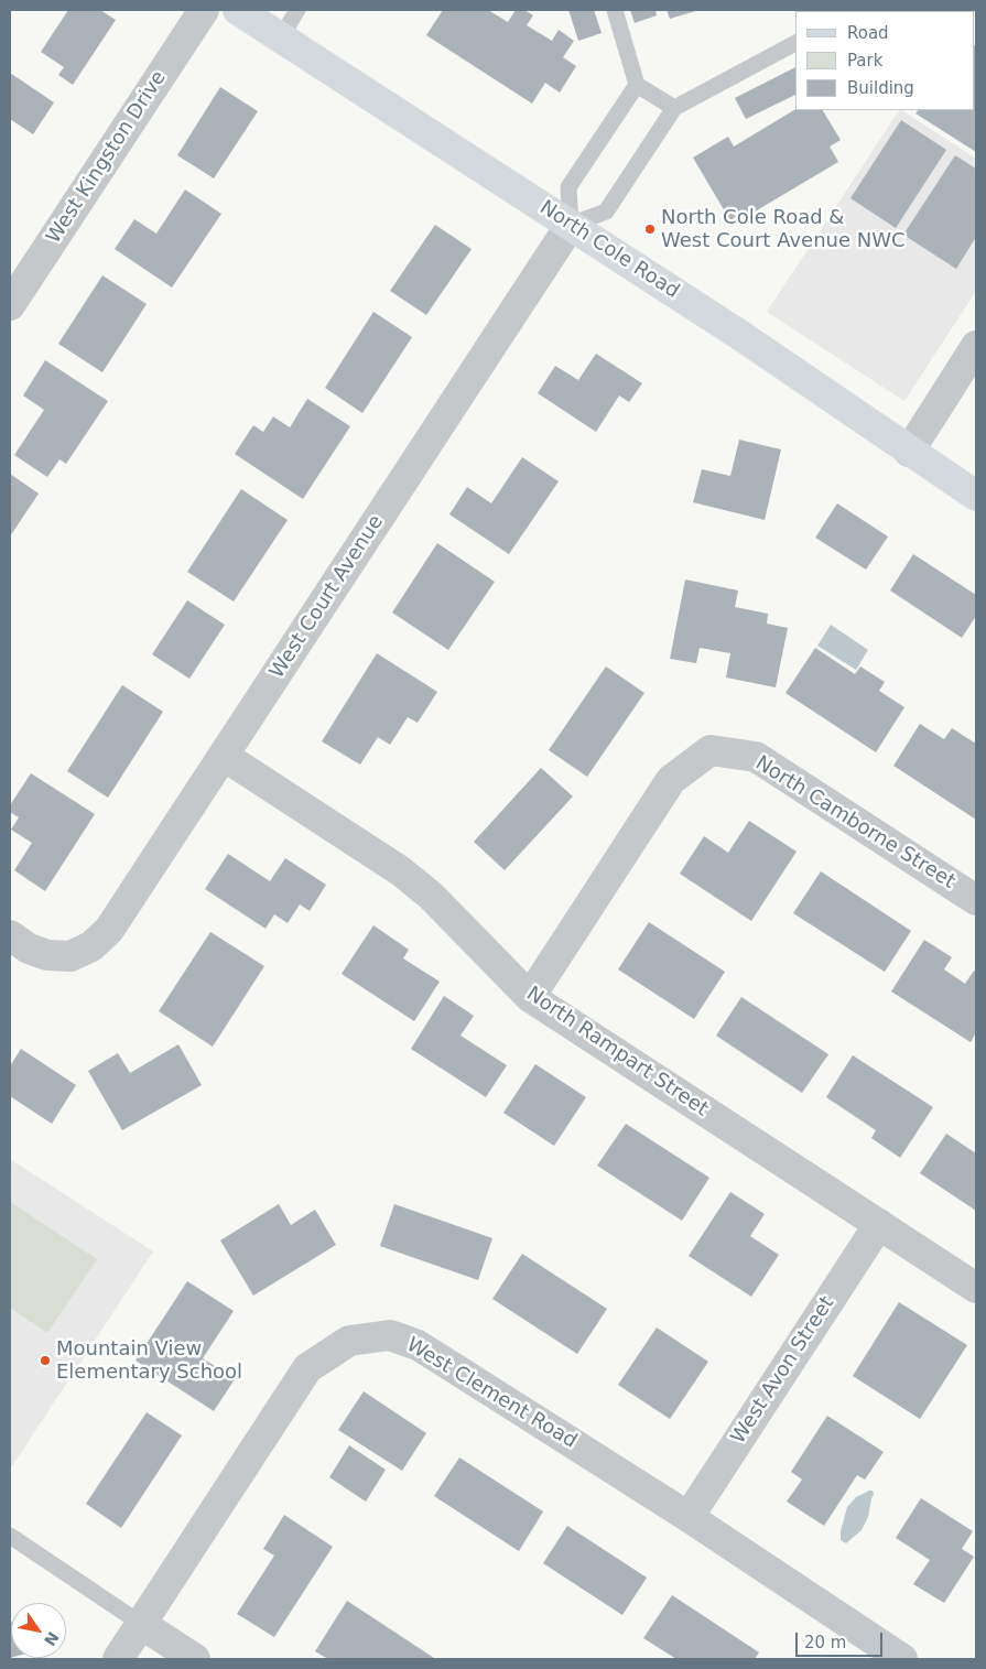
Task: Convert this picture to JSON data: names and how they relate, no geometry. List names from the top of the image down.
{
  "streets": {
    "main road": ["North Cole Road"],
    "street": [
      "West Kingston Drive",
      "West Court Avenue",
      "North Camborne Street",
      "North Rampart Street",
      "West Avon Street",
      "West Clement Road"
    ]
  },
  "crossings": [
    ["North Cole Road", "West Court Avenue"],
    ["West Court Avenue", "North Rampart Street"],
    ["North Camborne Street", "North Rampart Street"],
    ["North Rampart Street", "West Avon Street"],
    ["West Avon Street", "West Clement Road"]
  ],
  "places": ["North Cole Road & West Court Avenue NWC", "Mountain View Elementary School"],
  "legend": ["Road", "Park", "Building"],
  "scale_bar": "20 m",
  "north": "bottom right"
}
